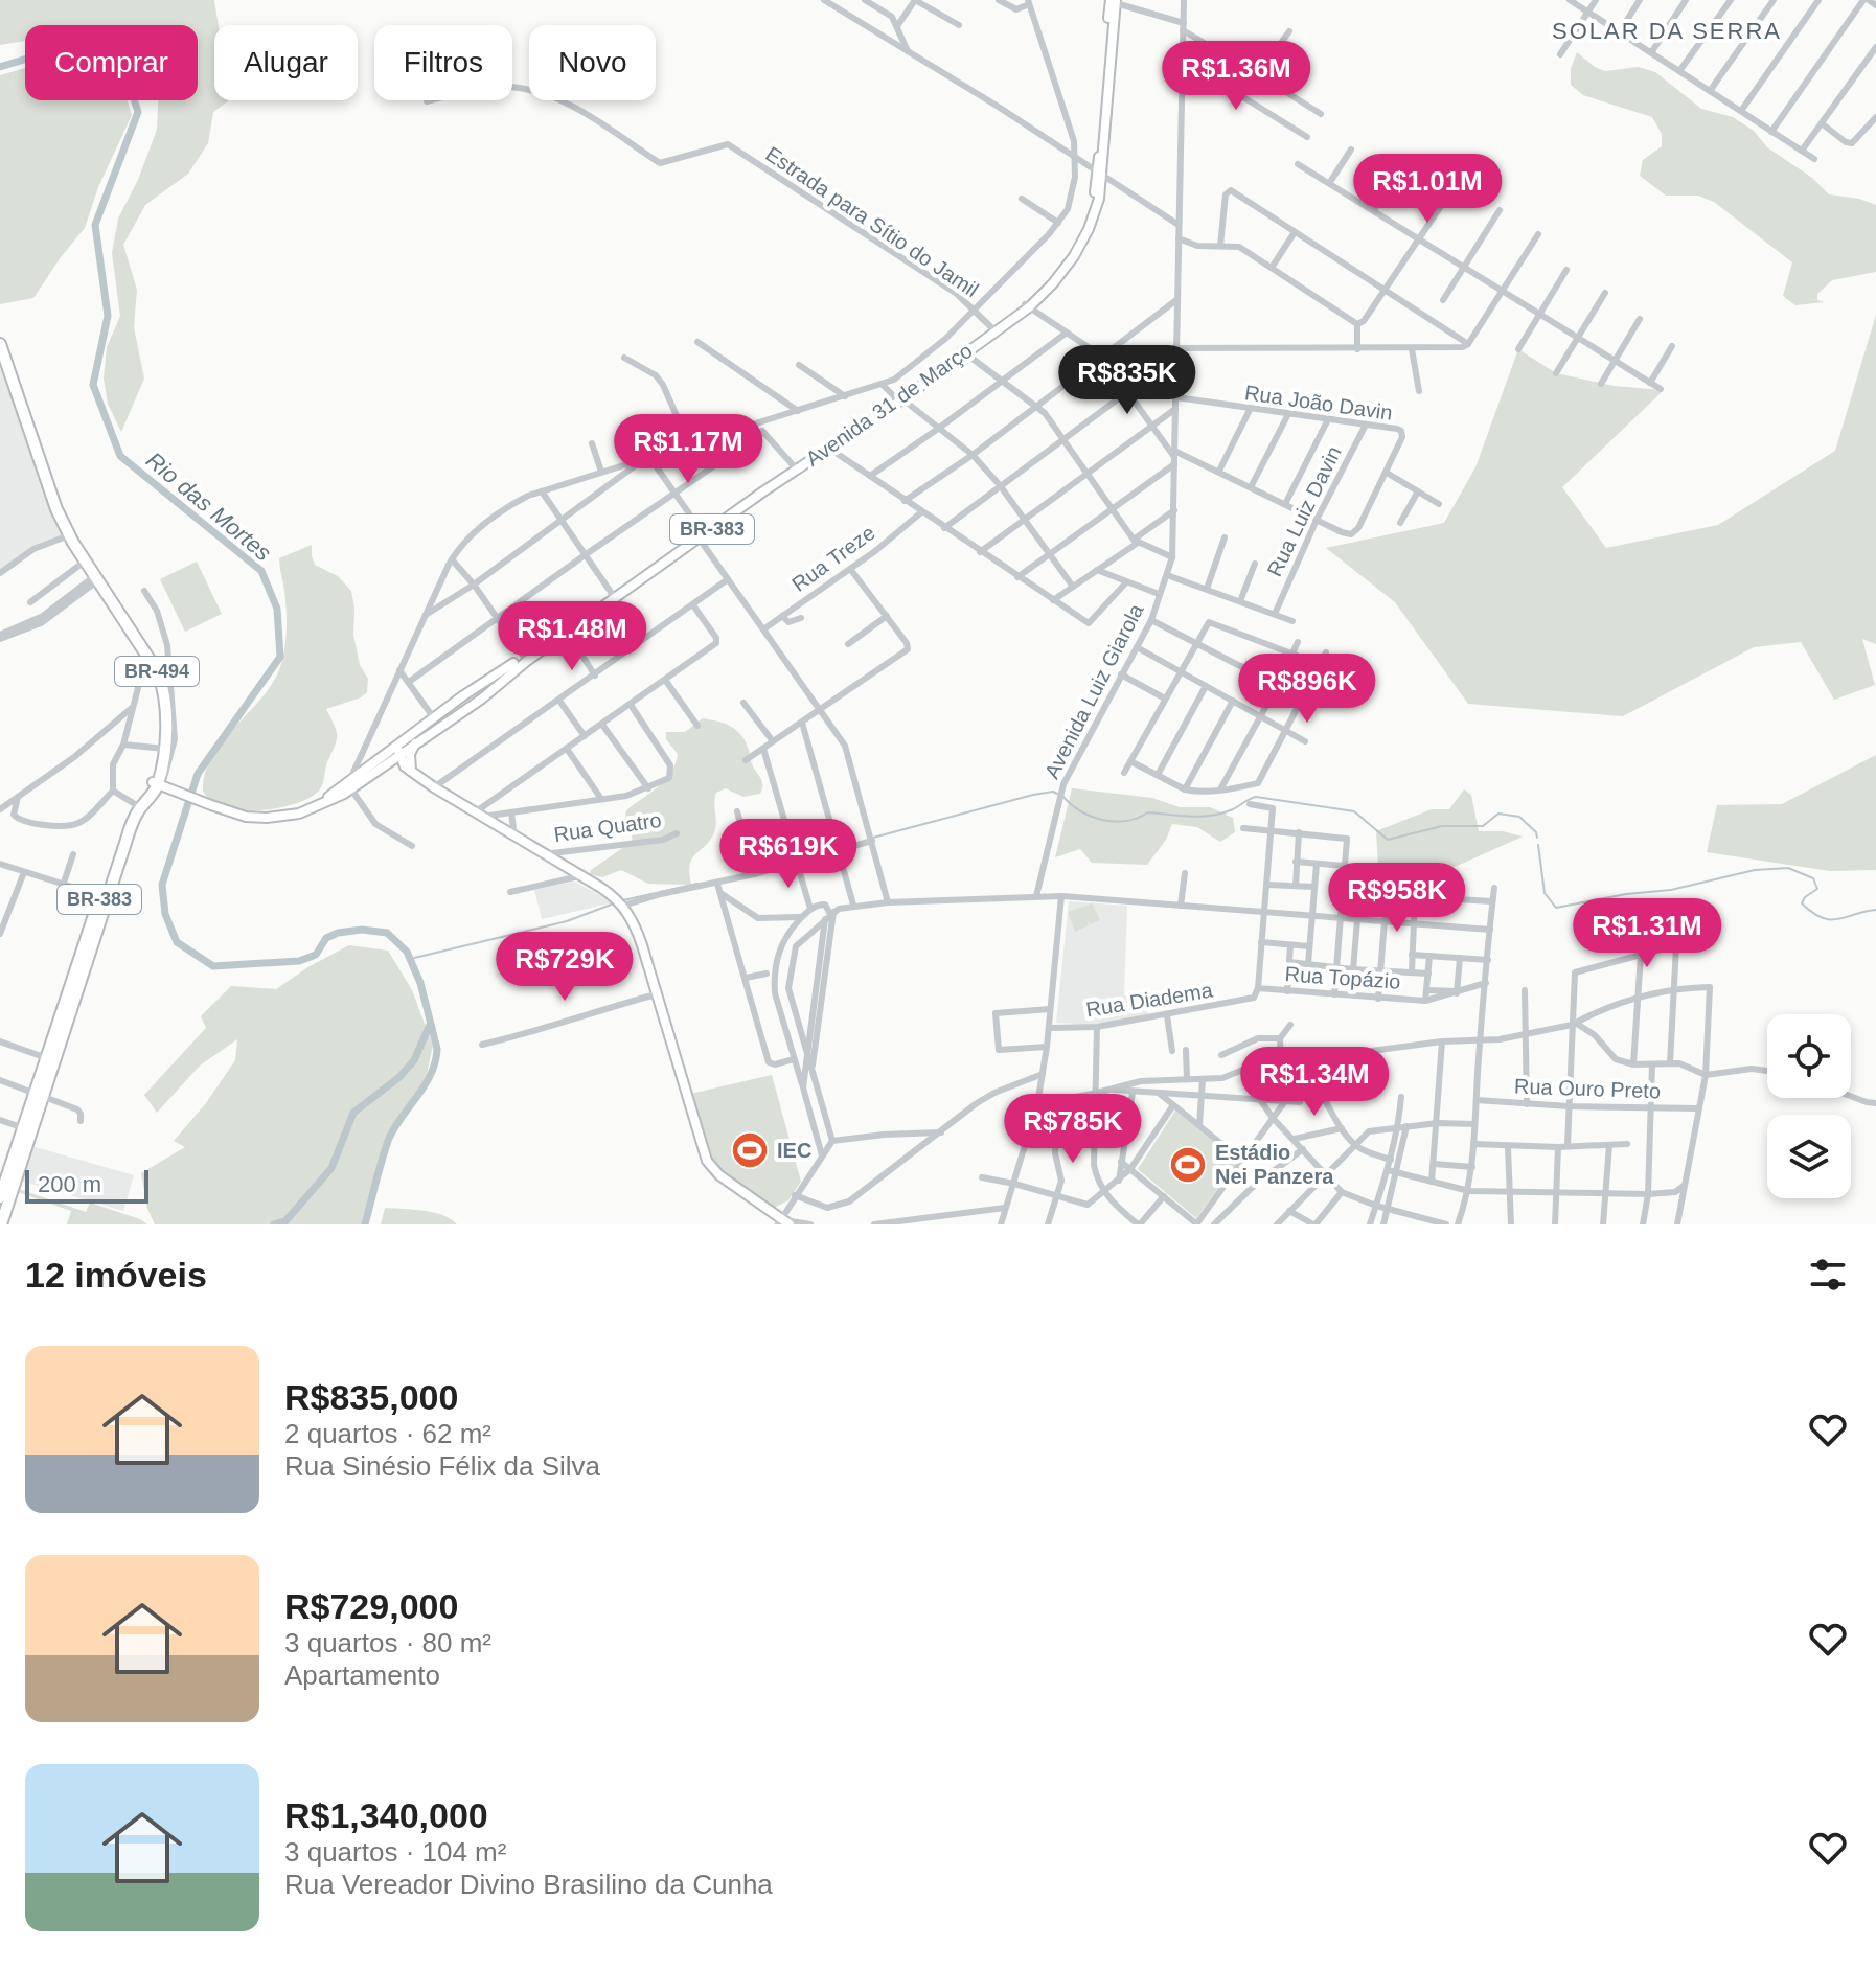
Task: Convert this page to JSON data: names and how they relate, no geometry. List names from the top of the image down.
{
  "streets": {
    "highway": ["BR-383", "BR-494"],
    "main road": ["Avenida 31 de Março"],
    "street": [
      "Estrada para Sítio do Jamil",
      "Rua João Davin",
      "Rua Luiz Davin",
      "Rua Treze",
      "Avenida Luiz Giarola",
      "Rua Quatro",
      "Rua Topázio",
      "Rua Diadema",
      "Rua Ouro Preto"
    ]
  },
  "crossings": [
    ["Estrada para Sítio do Jamil", "Avenida 31 de Março"],
    ["Rua João Davin", "Rua Luiz Davin"],
    ["Rua João Davin", "Avenida Luiz Giarola"],
    ["Avenida 31 de Março", "BR-383"],
    ["Avenida 31 de Março", "BR-494"],
    ["BR-383", "BR-494"],
    ["Rua Topázio", "Rua Diadema"]
  ],
  "districts": ["SOLAR DA SERRA"],
  "water": ["Rio das Mortes"],
  "places": {
    "sports": ["IEC", "Estádio Nei Panzera"]
  },
  "scale_bar": "200 m",
  "page": {
    "chip": [
      "Comprar",
      "Alugar",
      "Filtros",
      "Novo"
    ],
    "price": [
      "R$1.36M",
      "R$1.01M",
      "R$835K",
      "R$1.17M",
      "R$1.48M",
      "R$896K",
      "R$619K",
      "R$958K",
      "R$1.31M",
      "R$729K",
      "R$1.34M",
      "R$785K"
    ],
    "scale": "200 m",
    "heading": "12 imóveis",
    "list": [
      {
        "name": "R$835,000",
        "note": "2 quartos · 62 m² · Rua Sinésio Félix da Silva"
      },
      {
        "name": "R$729,000",
        "note": "3 quartos · 80 m² · Apartamento"
      },
      {
        "name": "R$1,340,000",
        "note": "3 quartos · 104 m² · Rua Vereador Divino Brasilino da Cunha"
      }
    ]
  }
}
